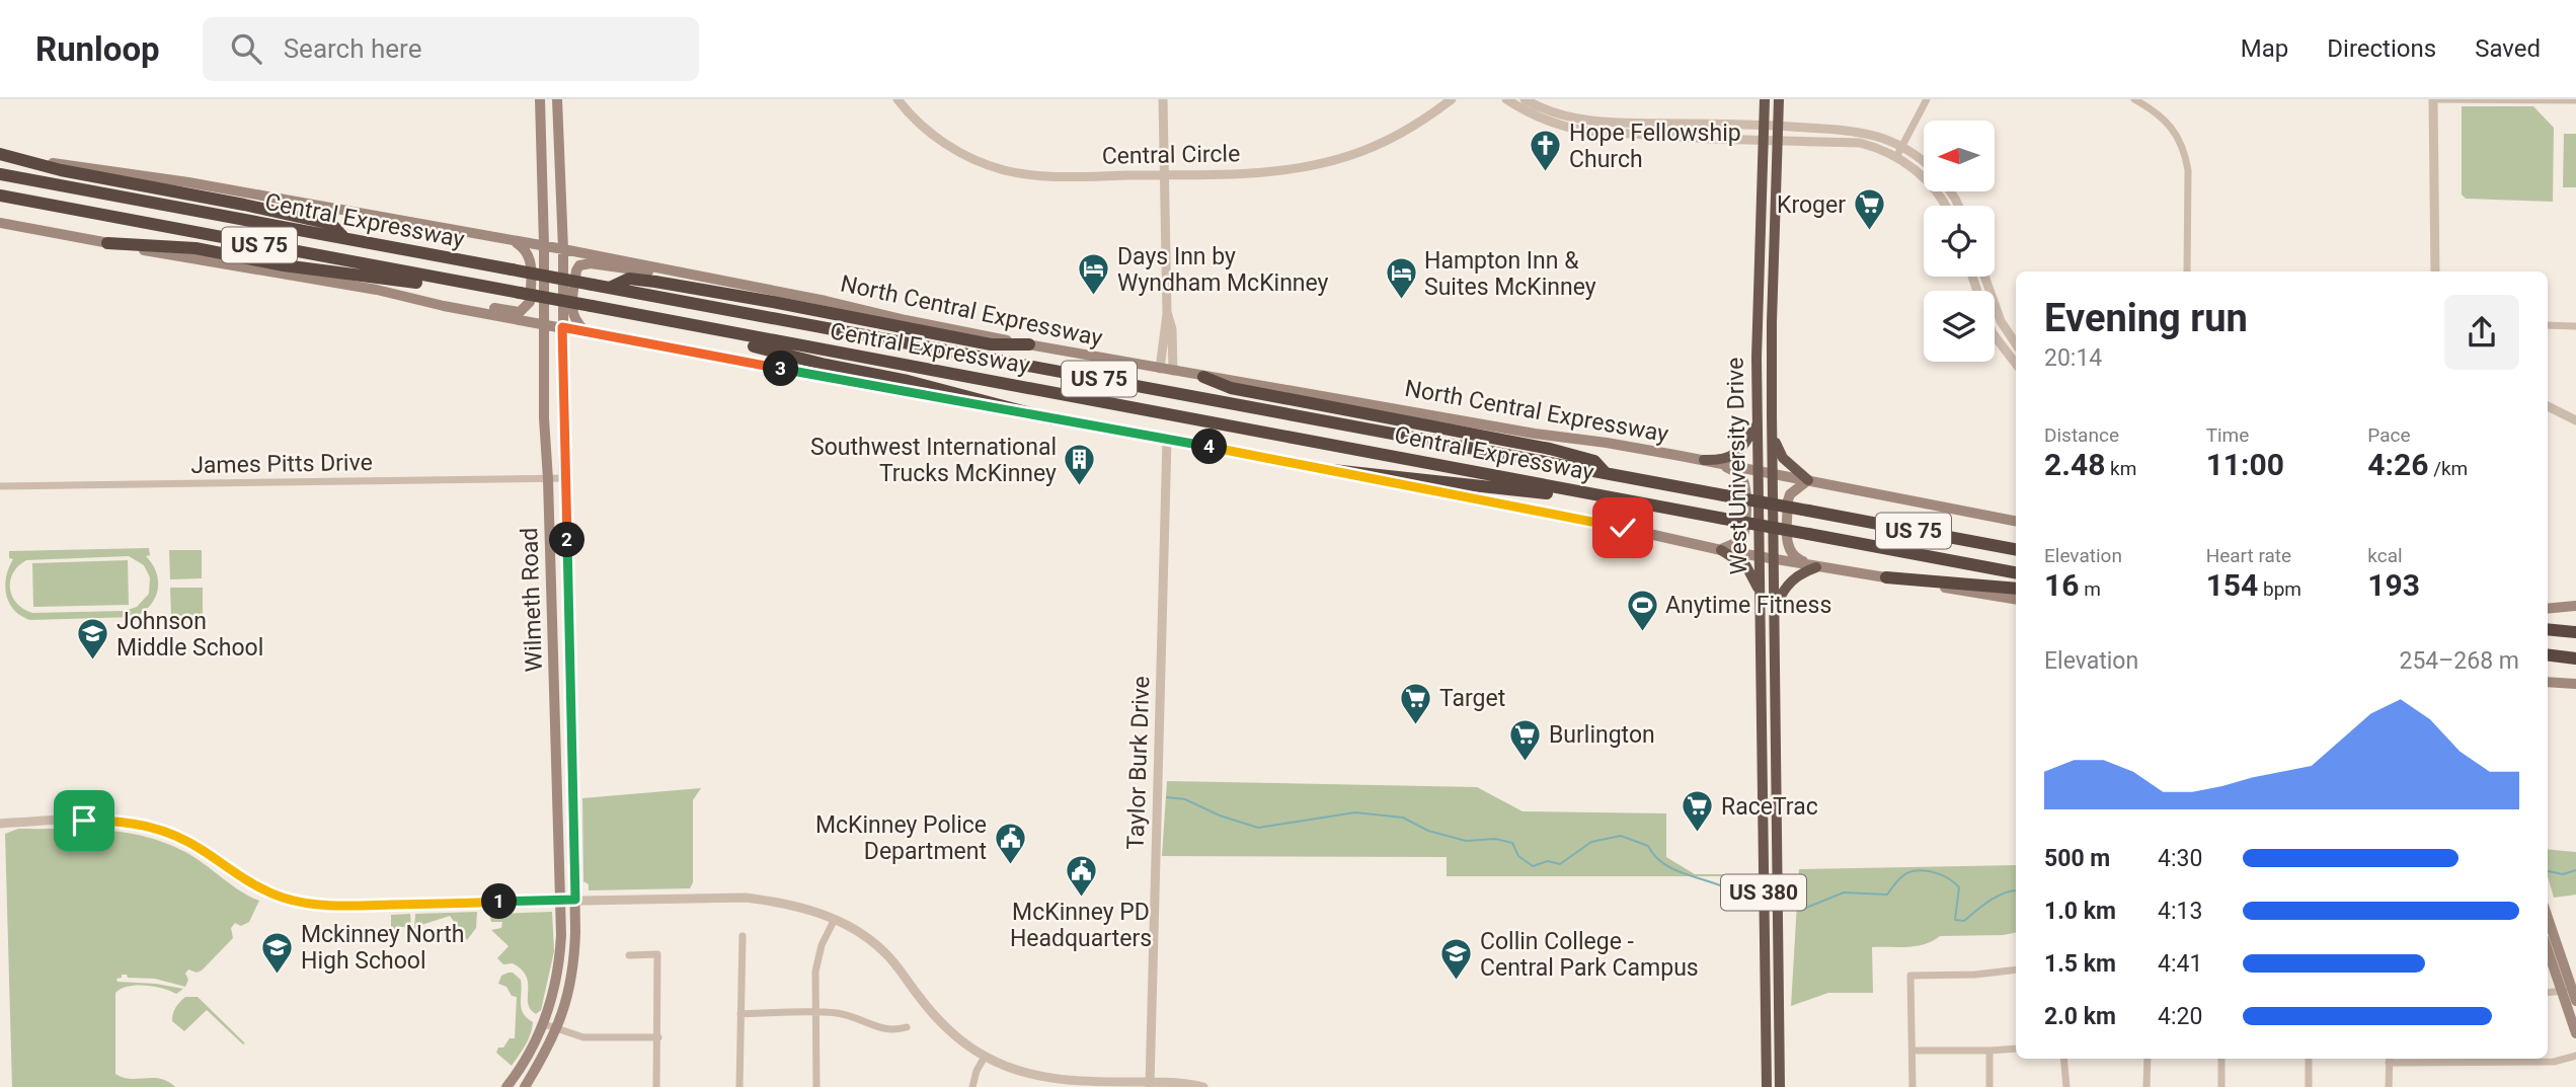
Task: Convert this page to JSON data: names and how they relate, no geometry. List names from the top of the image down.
{
  "streets": {
    "highway": [
      "Central Expressway",
      "US 75",
      "West University Drive",
      "US 380"
    ],
    "main road": ["North Central Expressway", "Wilmeth Road"],
    "street": ["Central Circle", "James Pitts Drive", "Taylor Burk Drive"]
  },
  "crossings": [
    ["North Central Expressway", "West University Drive"],
    ["North Central Expressway", "Wilmeth Road"],
    ["James Pitts Drive", "Wilmeth Road"]
  ],
  "places": {
    "church": ["Hope Fellowship Church"],
    "supermarket": [
      "Kroger",
      "Target",
      "Burlington",
      "RaceTrac"
    ],
    "hotel": ["Days Inn by Wyndham McKinney", "Hampton Inn & Suites McKinney"],
    "building": ["Southwest International Trucks McKinney"],
    "sports": ["Anytime Fitness"],
    "school or university": ["Johnson Middle School", "Mckinney North High School", "Collin College - Central Park Campus"],
    "public building": ["McKinney Police Department", "McKinney PD Headquarters"]
  },
  "north": "left",
  "page": {
    "header": "Runloop",
    "search": "Search here",
    "nav": ["Map", "Directions", "Saved"],
    "heading": ["Evening run", "20:14"],
    "pins": [
      "3",
      "4",
      "2",
      "1"
    ],
    "stats": [
      ["Distance", "2.48 km"],
      ["Time", "11:00"],
      ["Pace", "4:26 /km"],
      ["Elevation", "16 m"],
      ["Heart rate", "154 bpm"],
      ["kcal", "193"]
    ],
    "chart": ["Elevation", "254–268 m"],
    "list": [
      {
        "name": "500 m",
        "note": "4:30"
      },
      {
        "name": "1.0 km",
        "note": "4:13"
      },
      {
        "name": "1.5 km",
        "note": "4:41"
      },
      {
        "name": "2.0 km",
        "note": "4:20"
      }
    ]
  }
}
